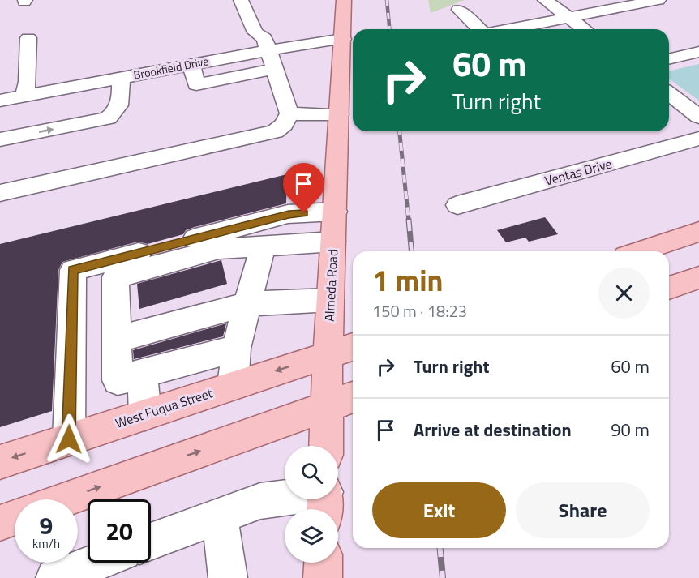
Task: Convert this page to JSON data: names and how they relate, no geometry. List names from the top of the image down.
{
  "streets": {
    "main road": ["Almeda Road", "West Fuqua Street"],
    "street": ["Brookfield Drive", "Ventas Drive"]
  },
  "crossings": [
    ["Almeda Road", "West Fuqua Street"]
  ],
  "page": {
    "turn": ["60 m", "Turn right"],
    "heading": ["1 min", "150 m · 18:23"],
    "list": [
      {
        "name": "Turn right",
        "value": "60 m"
      },
      {
        "name": "Arrive at destination",
        "value": "90 m"
      }
    ],
    "buttons": ["Exit", "Share"],
    "speed": "9 km/h",
    "limit": "20"
  }
}
